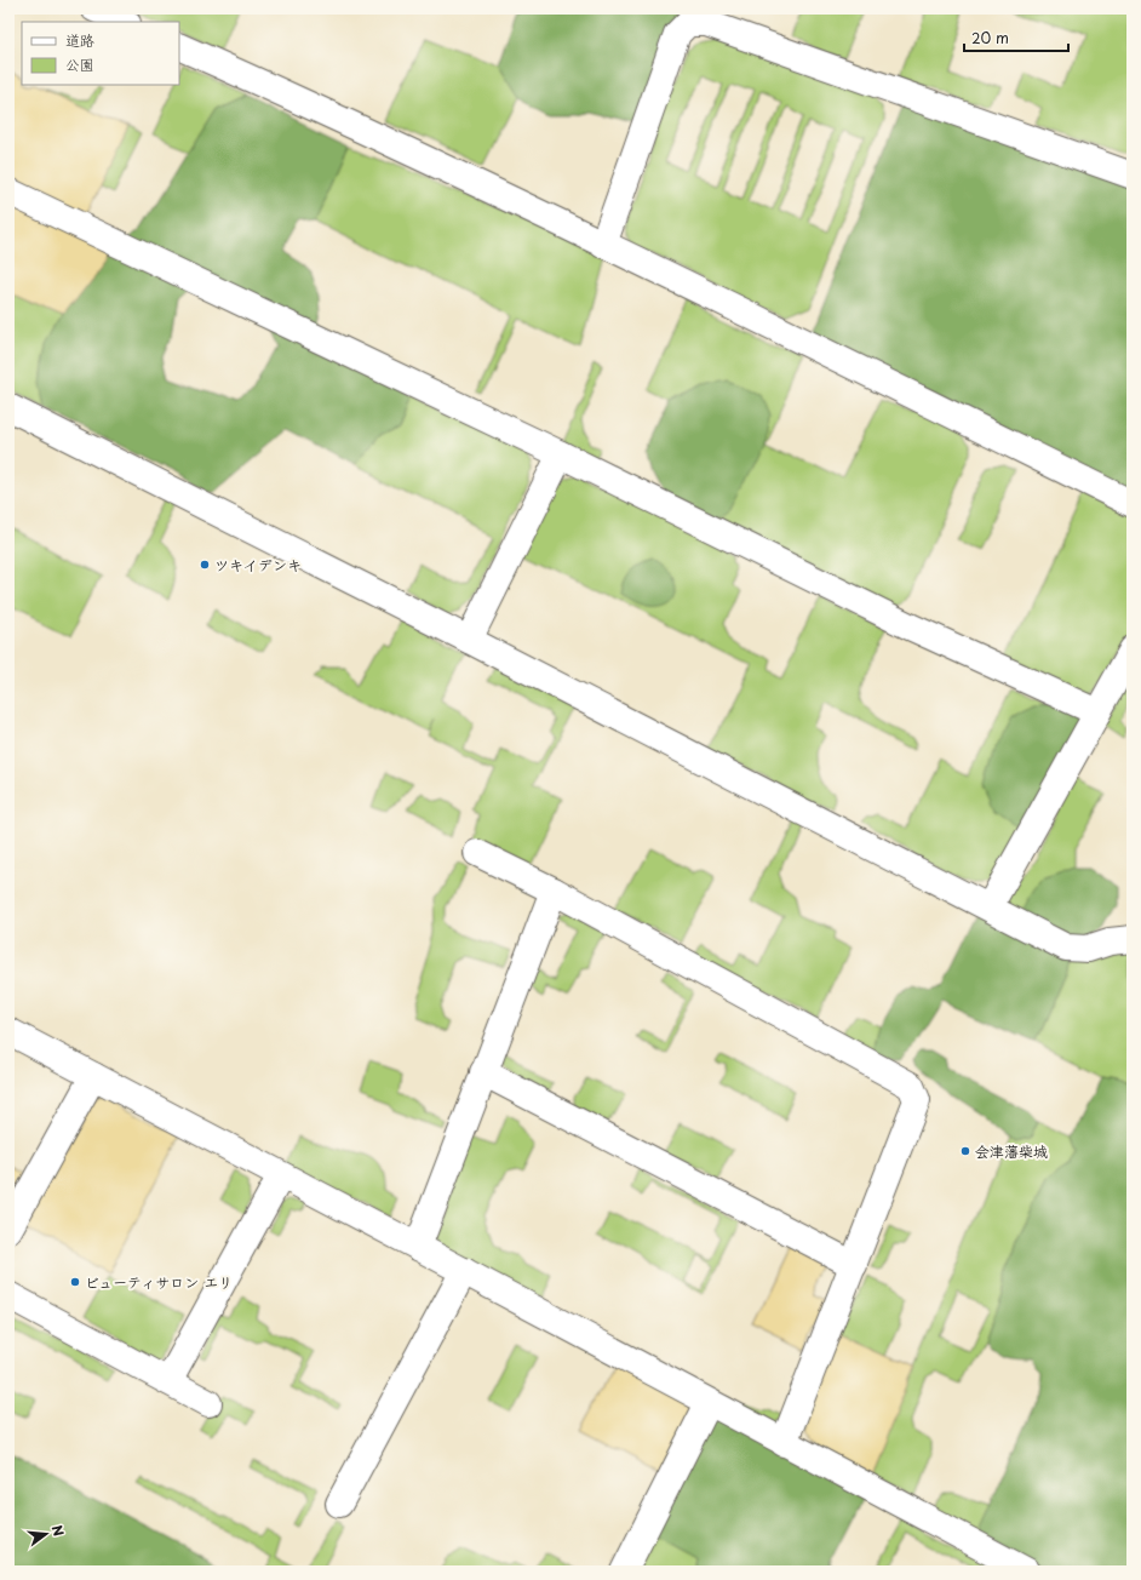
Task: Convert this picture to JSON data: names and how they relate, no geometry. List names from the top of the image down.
{
  "places": ["ツキイデンキ", "会津藩柴城", "ビューティサロン エリ"],
  "legend": ["道路", "公園"],
  "scale_bar": "20 m",
  "north": "right"
}
